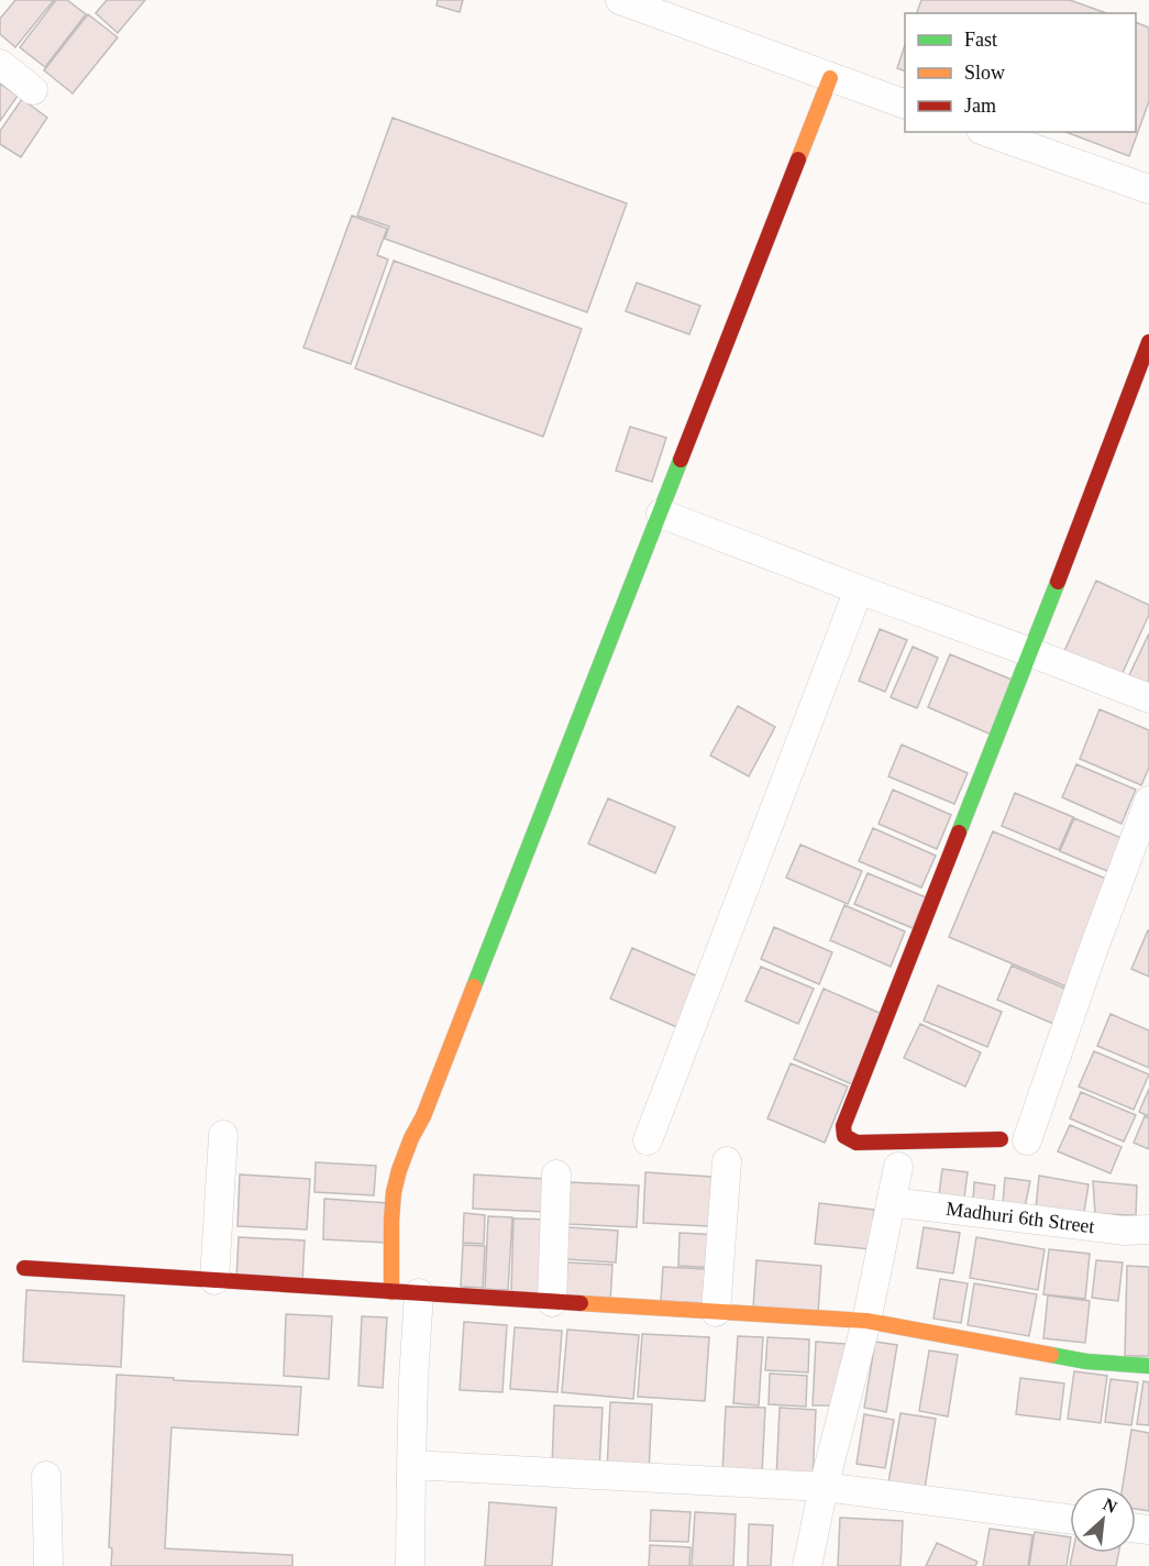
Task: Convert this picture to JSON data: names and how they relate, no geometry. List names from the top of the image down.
{
  "streets": {
    "street": ["Madhuri 6th Street"]
  },
  "legend": ["Fast", "Slow", "Jam"],
  "north": "top right"
}
